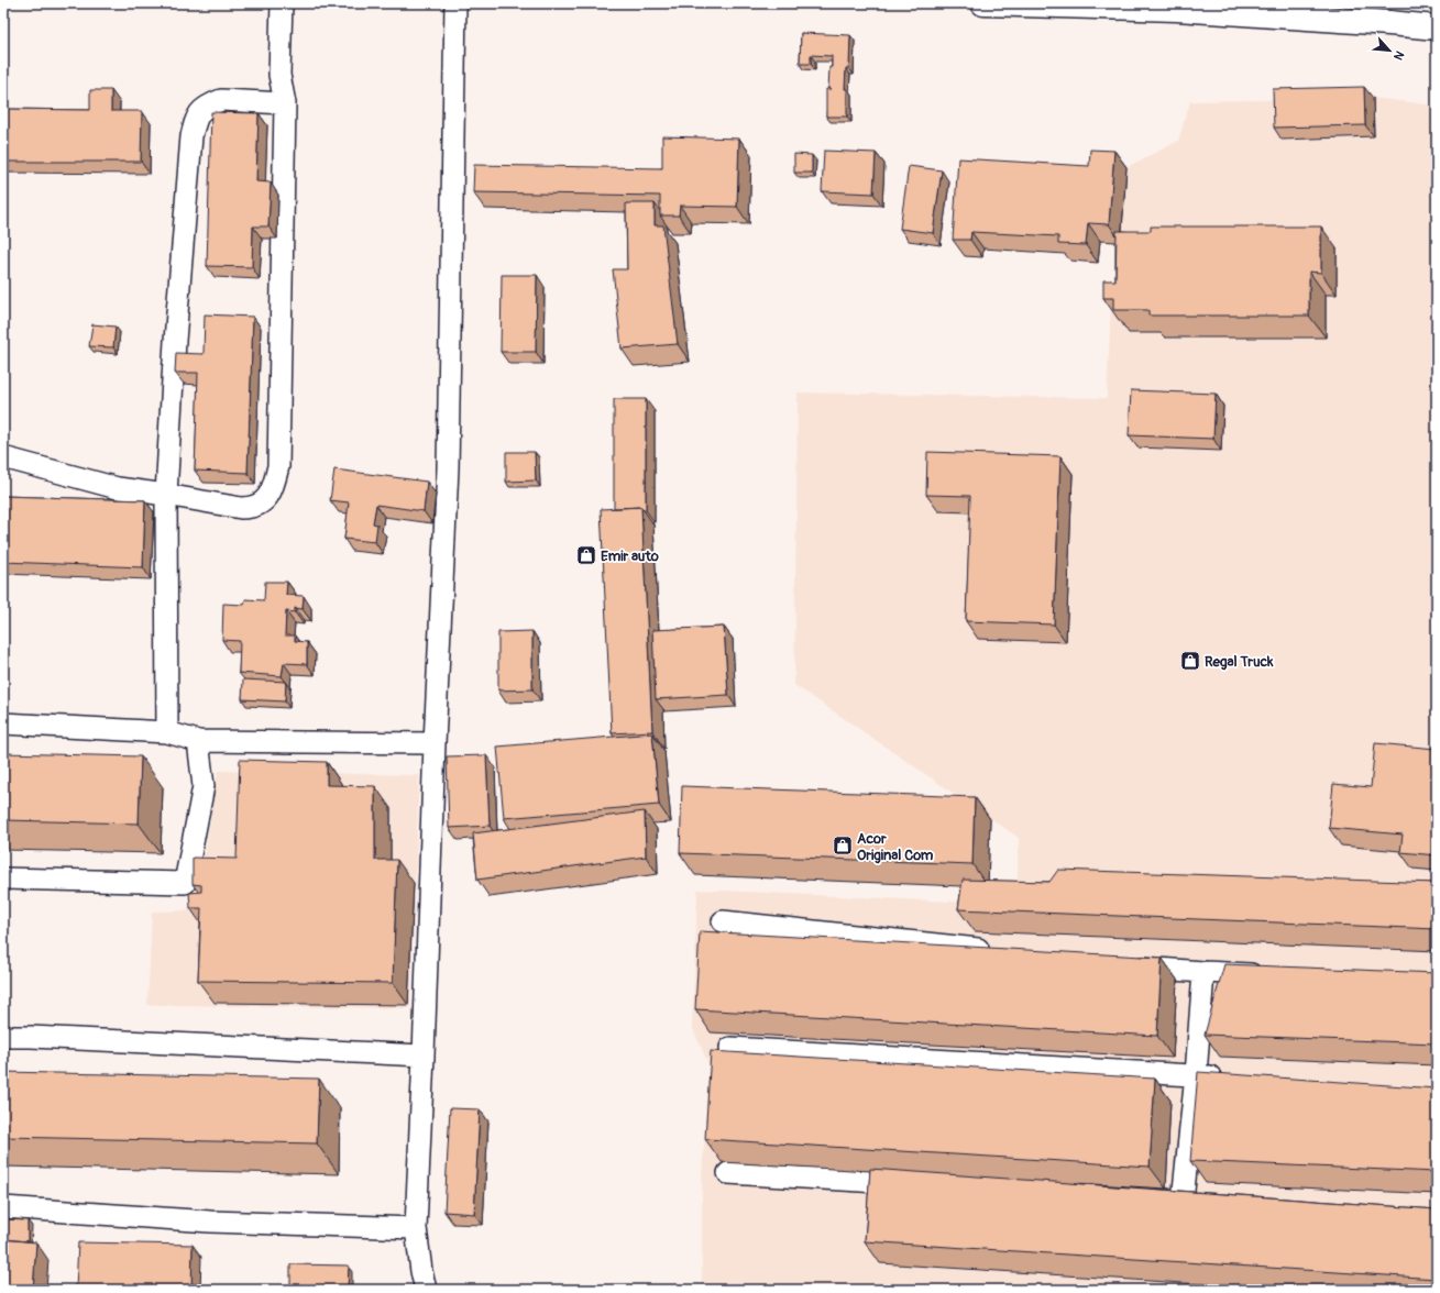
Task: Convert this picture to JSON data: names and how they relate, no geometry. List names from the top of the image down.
{
  "places": {
    "shop": ["Emir auto", "Regal Truck", "Acor Original Com"]
  },
  "north": "bottom right"
}
